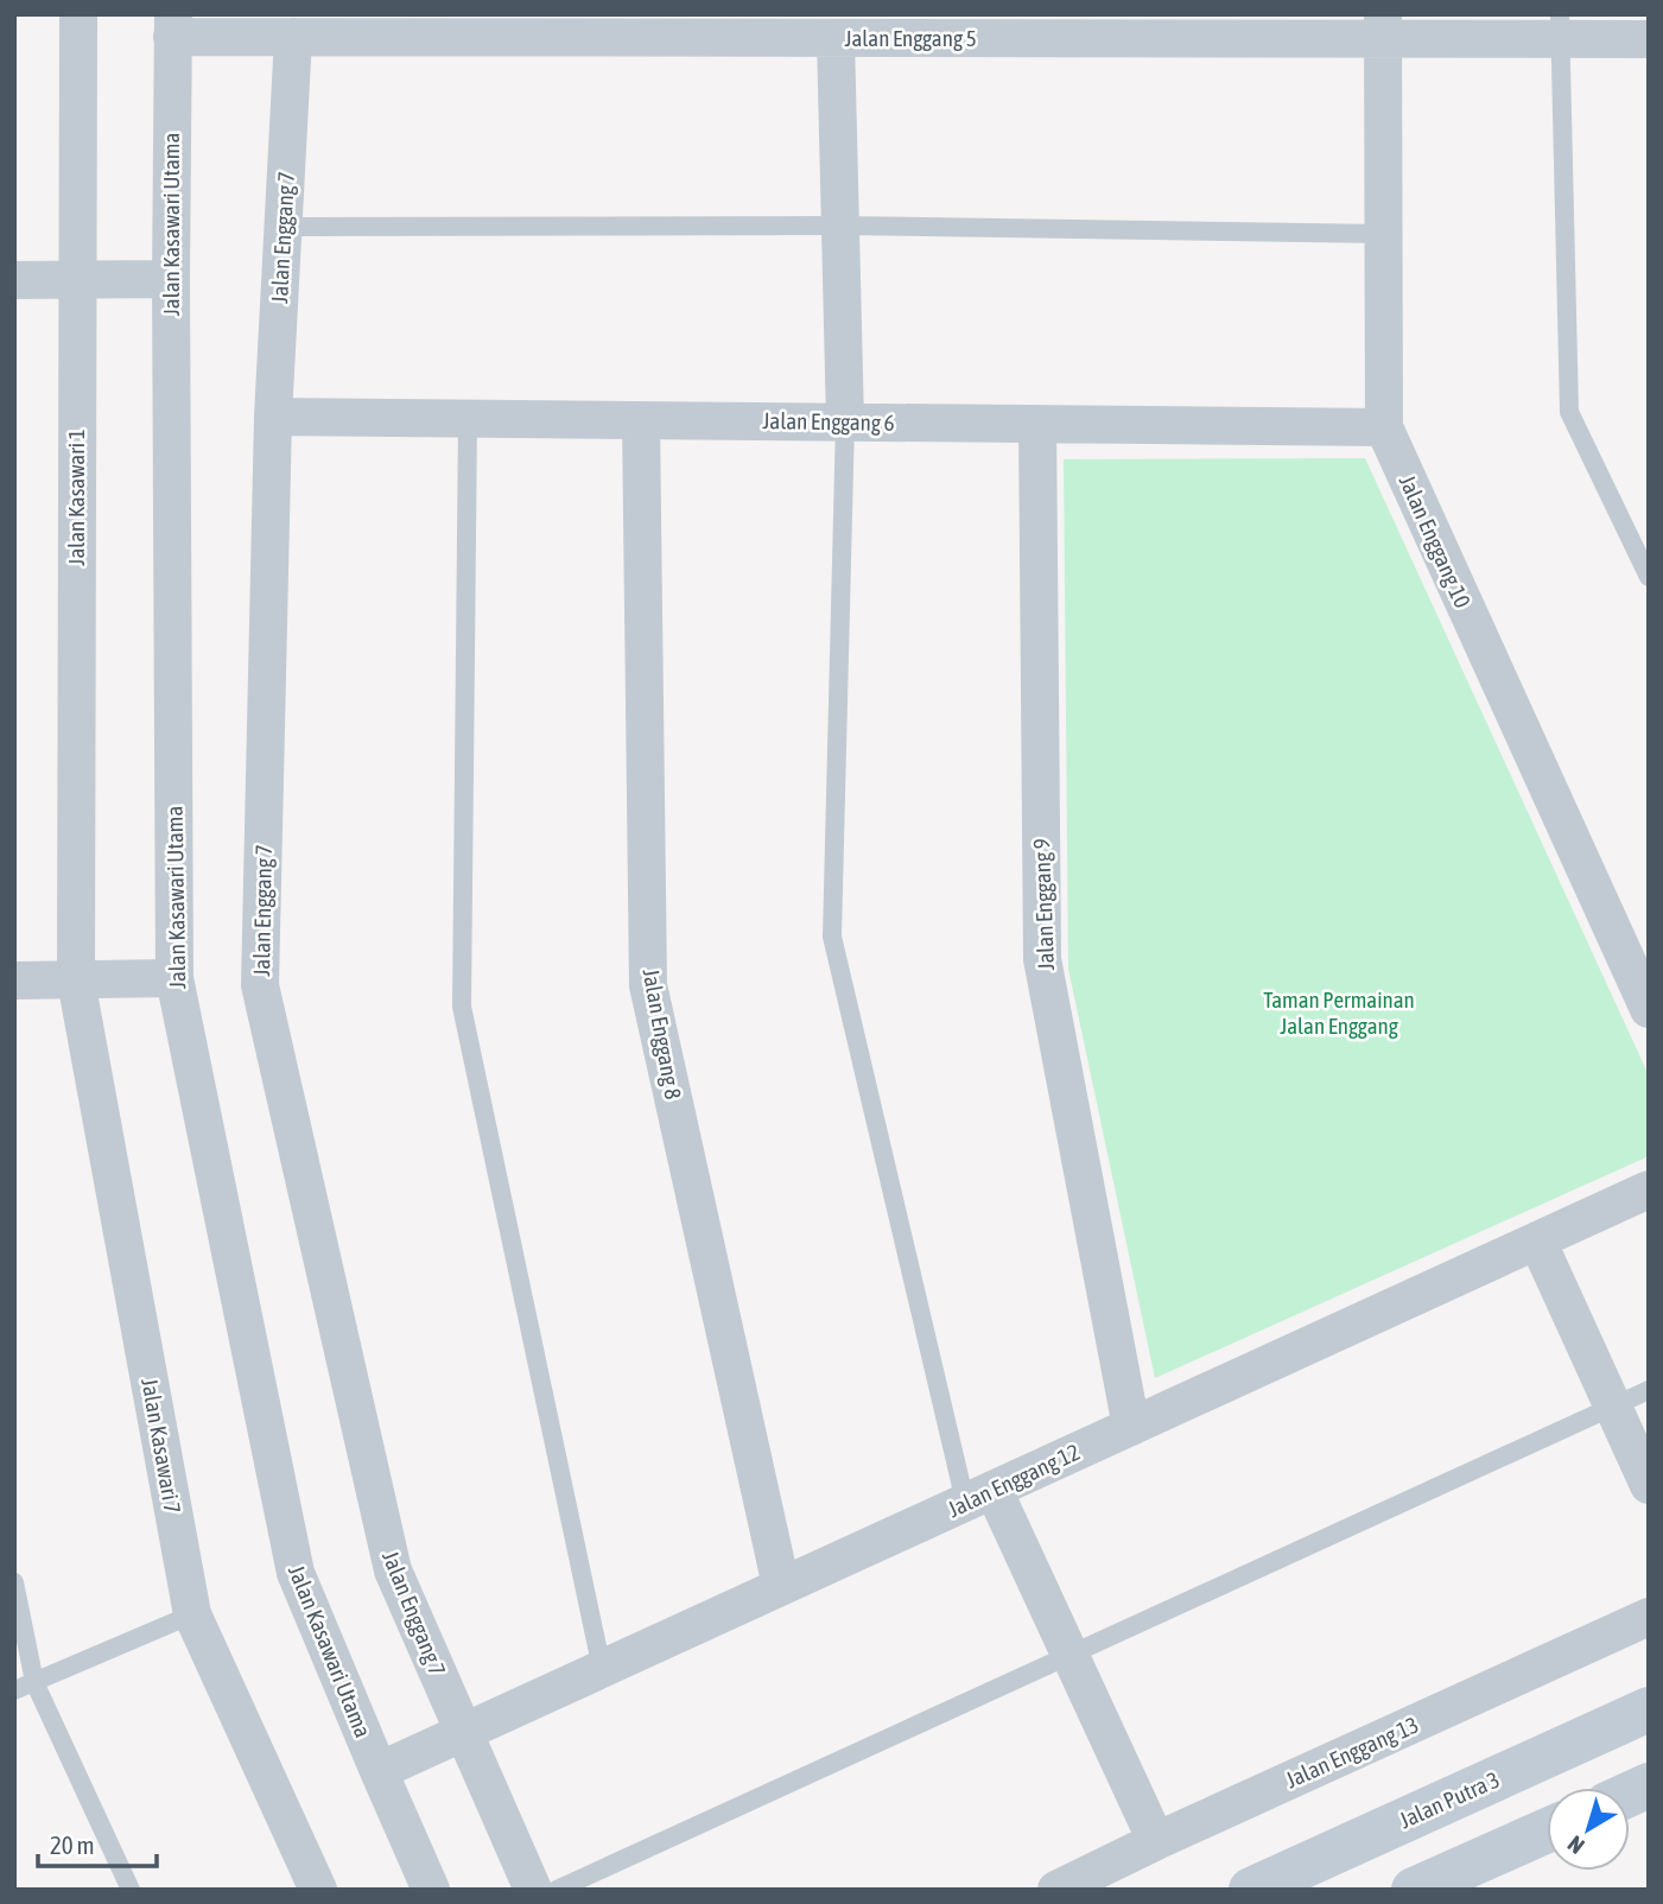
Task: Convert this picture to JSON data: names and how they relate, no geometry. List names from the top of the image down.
{
  "streets": {
    "street": [
      "Jalan Enggang 5",
      "Jalan Kasawari Utama",
      "Jalan Enggang 7",
      "Jalan Enggang 6",
      "Jalan Kasawari 1",
      "Jalan Enggang 10",
      "Jalan Enggang 9",
      "Jalan Enggang 8",
      "Jalan Kasawari 7",
      "Jalan Enggang 12",
      "Jalan Enggang 13",
      "Jalan Putra 3"
    ]
  },
  "crossings": [
    ["Jalan Enggang 5", "Jalan Kasawari Utama"],
    ["Jalan Enggang 5", "Jalan Enggang 7"],
    ["Jalan Enggang 5", "Jalan Enggang 10"],
    ["Jalan Kasawari Utama", "Jalan Enggang 12"],
    ["Jalan Enggang 7", "Jalan Enggang 6"],
    ["Jalan Enggang 7", "Jalan Enggang 12"],
    ["Jalan Enggang 6", "Jalan Enggang 10"],
    ["Jalan Enggang 6", "Jalan Enggang 9"],
    ["Jalan Enggang 6", "Jalan Enggang 8"],
    ["Jalan Kasawari 1", "Jalan Kasawari 7"],
    ["Jalan Enggang 9", "Jalan Enggang 12"],
    ["Jalan Enggang 8", "Jalan Enggang 12"]
  ],
  "parks": ["Taman Permainan Jalan Enggang"],
  "scale_bar": "20 m",
  "north": "bottom left"
}
